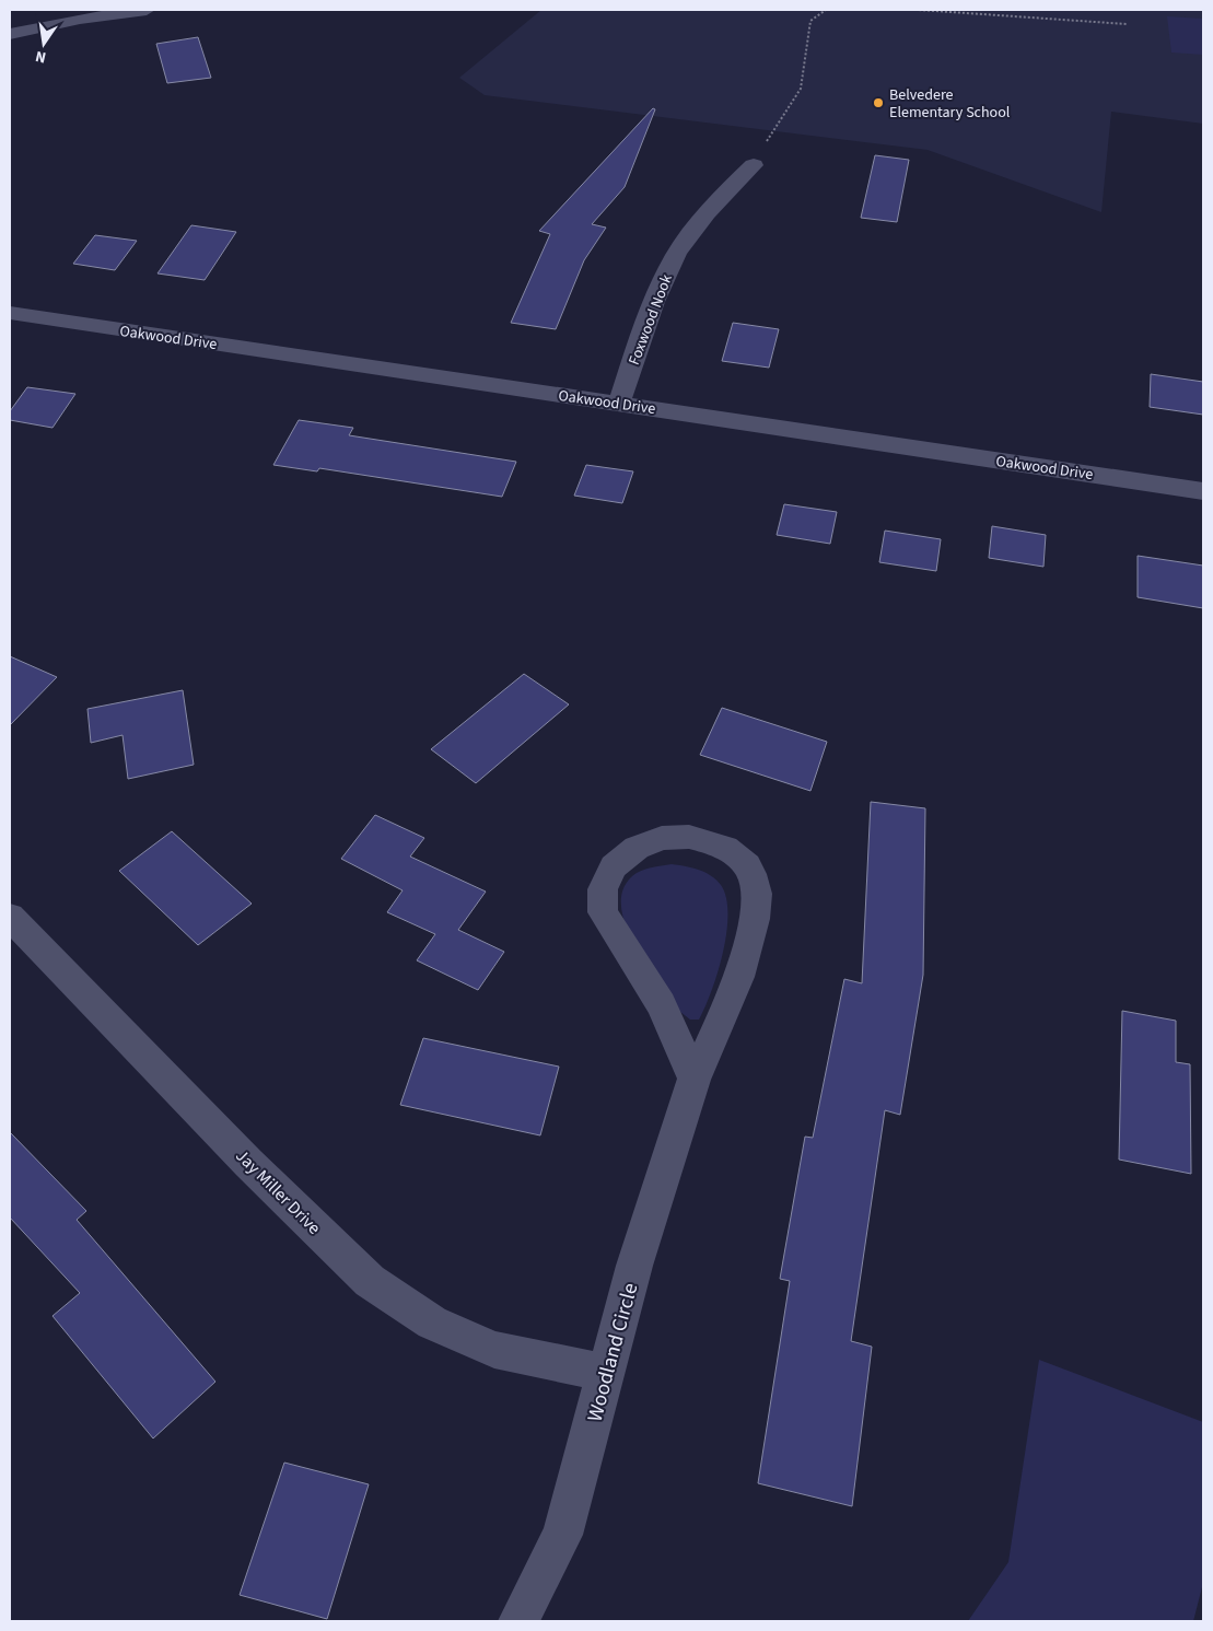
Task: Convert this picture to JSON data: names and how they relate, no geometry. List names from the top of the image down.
{
  "streets": {
    "street": [
      "Foxwood Nook",
      "Oakwood Drive",
      "Jay Miller Drive",
      "Woodland Circle"
    ]
  },
  "crossings": [
    ["Foxwood Nook", "Oakwood Drive"],
    ["Jay Miller Drive", "Woodland Circle"]
  ],
  "places": ["Belvedere Elementary School"],
  "north": "bottom"
}
